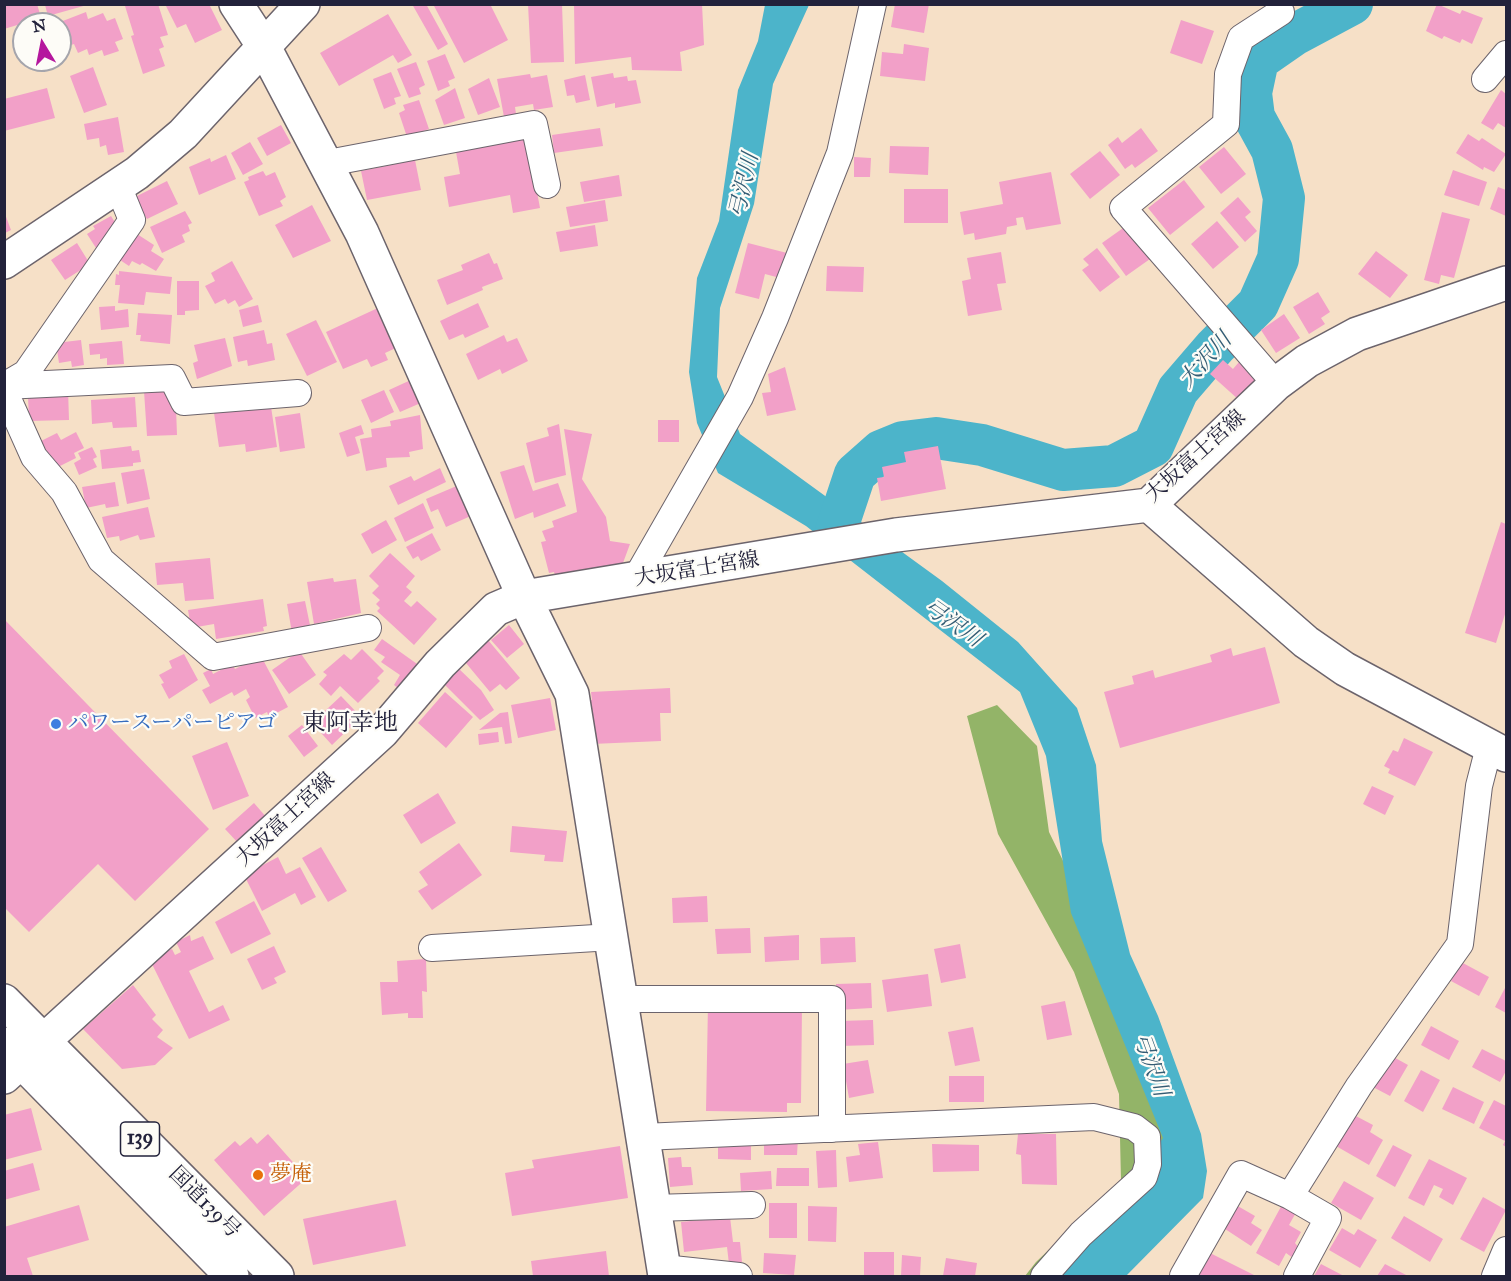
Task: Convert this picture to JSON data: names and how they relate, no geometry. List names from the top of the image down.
{
  "streets": {
    "main road": ["大坂富士宮線", "139", "国道139号"]
  },
  "crossings": [
    ["大坂富士宮線", "国道139号"]
  ],
  "districts": ["東阿幸地"],
  "water": ["弓沢川", "大沢川"],
  "places": ["パワースーパーピアゴ", "夢庵"],
  "north": "top"
}
